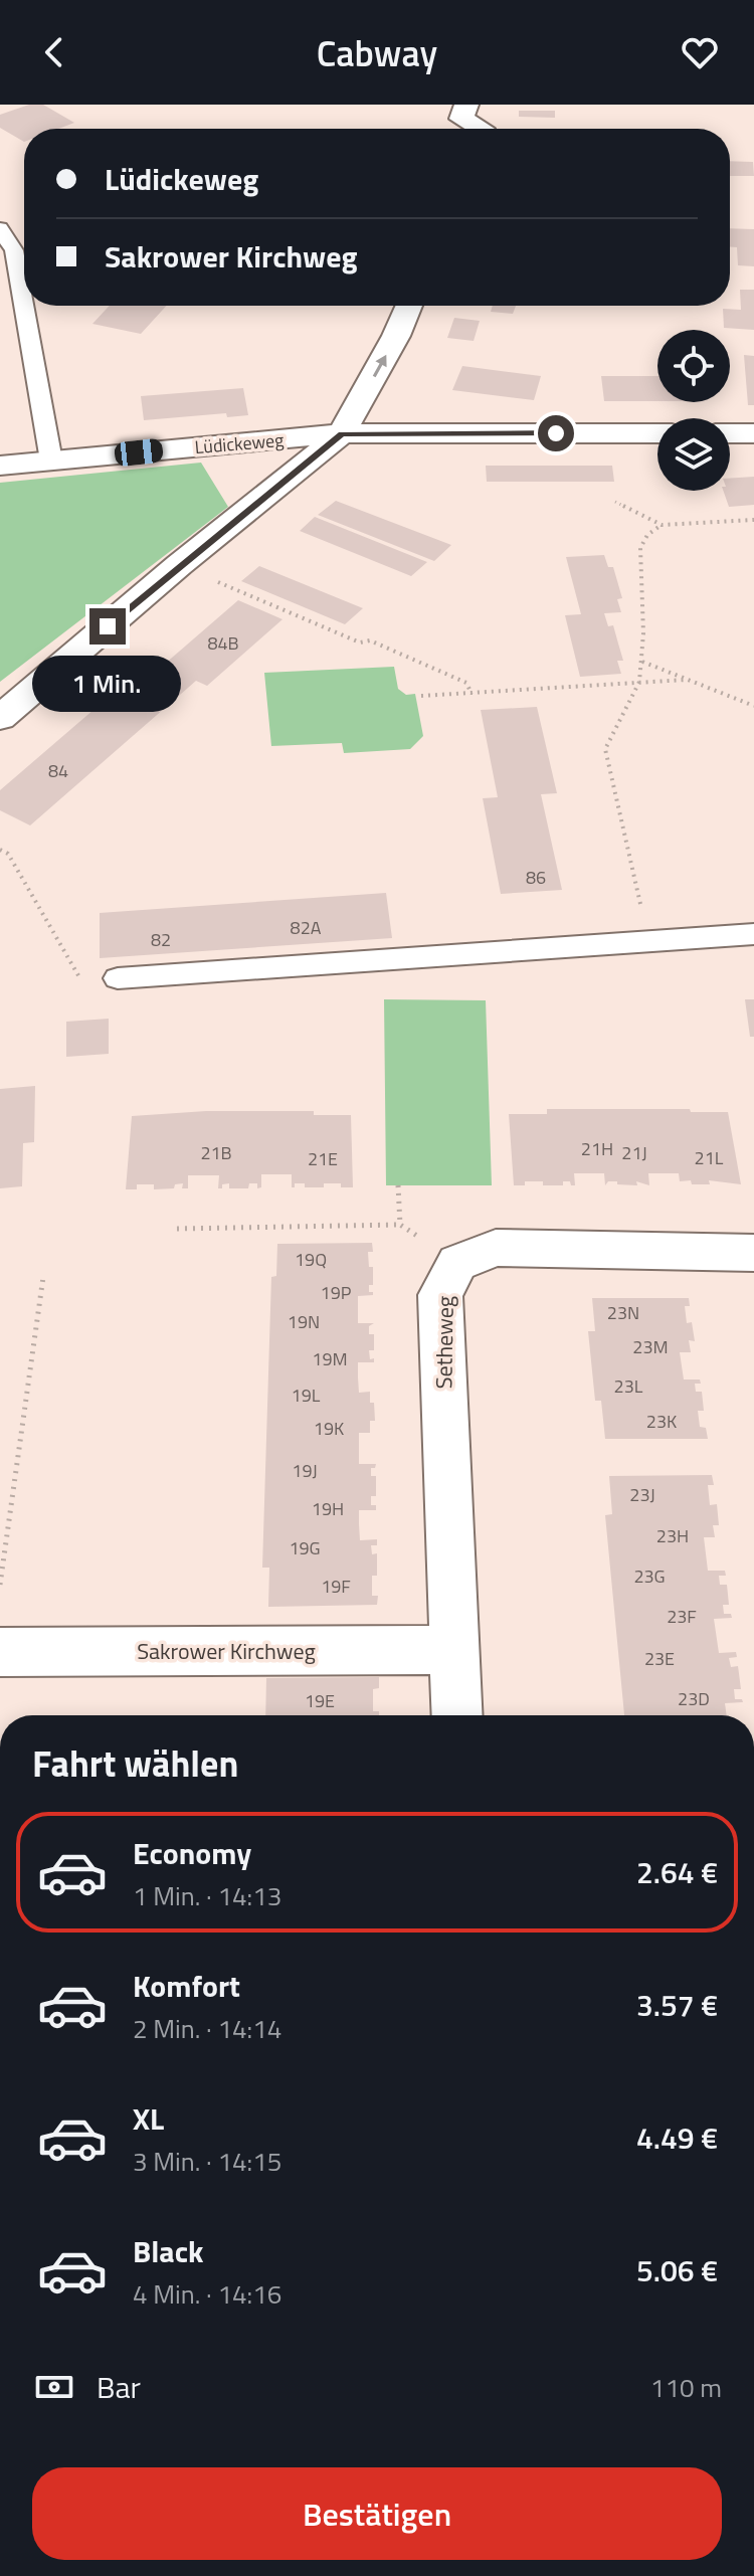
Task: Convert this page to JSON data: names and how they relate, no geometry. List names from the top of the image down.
{
  "streets": {
    "street": ["Lüdickeweg", "Setheweg", "Sakrower Kirchweg"]
  },
  "crossings": [
    ["Setheweg", "Sakrower Kirchweg"]
  ],
  "house_numbers": [
    "84B",
    "84",
    "86",
    "82A",
    "82",
    "21H",
    "21B",
    "21J",
    "21L",
    "21E",
    "19Q",
    "19P",
    "23N",
    "19N",
    "23M",
    "19M",
    "23L",
    "19L",
    "23K",
    "19K",
    "19J",
    "23J",
    "19H",
    "23H",
    "19G",
    "23G",
    "19F",
    "23F",
    "23E",
    "23D",
    "19E"
  ],
  "page": {
    "header": "Cabway",
    "banner": ["Lüdickeweg", "Sakrower Kirchweg"],
    "bubble": "1 Min.",
    "heading": "Fahrt wählen",
    "list": [
      {
        "name": "Economy",
        "note": "1 Min. · 14:13",
        "value": "2.64 €"
      },
      {
        "name": "Komfort",
        "note": "2 Min. · 14:14",
        "value": "3.57 €"
      },
      {
        "name": "XL",
        "note": "3 Min. · 14:15",
        "value": "4.49 €"
      },
      {
        "name": "Black",
        "note": "4 Min. · 14:16",
        "value": "5.06 €"
      }
    ],
    "pay": ["Bar", "110 m"],
    "buttons": "Bestätigen"
  }
}
